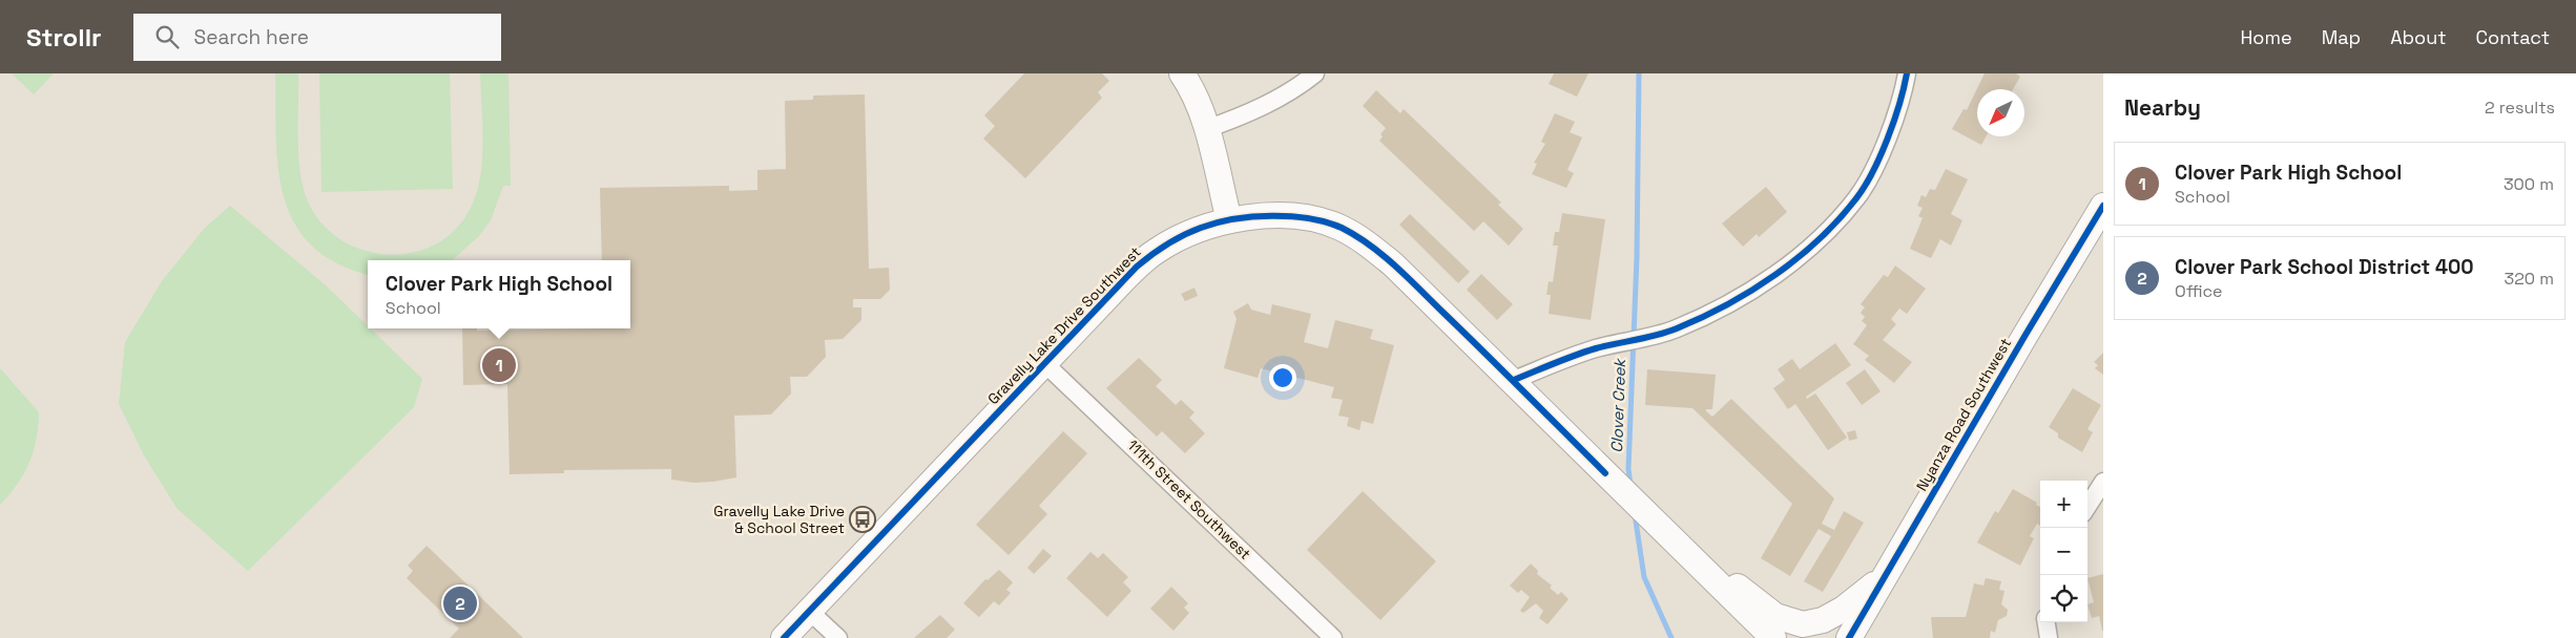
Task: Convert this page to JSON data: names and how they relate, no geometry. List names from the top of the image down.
{
  "streets": {
    "main road": ["Gravelly Lake Drive Southwest", "Nyanza Road Southwest"],
    "street": ["111th Street Southwest"]
  },
  "crossings": [
    ["Gravelly Lake Drive Southwest", "111th Street Southwest"]
  ],
  "water": ["Clover Creek"],
  "places": {
    "bus stop": ["Gravelly Lake Drive & School Street"]
  },
  "north": "bottom left",
  "page": {
    "header": "Strollr",
    "search": "Search here",
    "nav": [
      "Home",
      "Map",
      "About",
      "Contact"
    ],
    "heading": ["Nearby", "2 results"],
    "list": [
      {
        "mark": "1",
        "name": "Clover Park High School",
        "note": "School",
        "value": "300 m"
      },
      {
        "mark": "2",
        "name": "Clover Park School District 400",
        "note": "Office",
        "value": "320 m"
      }
    ],
    "popup": ["Clover Park High School", "School"],
    "pins": ["1", "2"],
    "map_buttons": ["+", "−"]
  }
}
